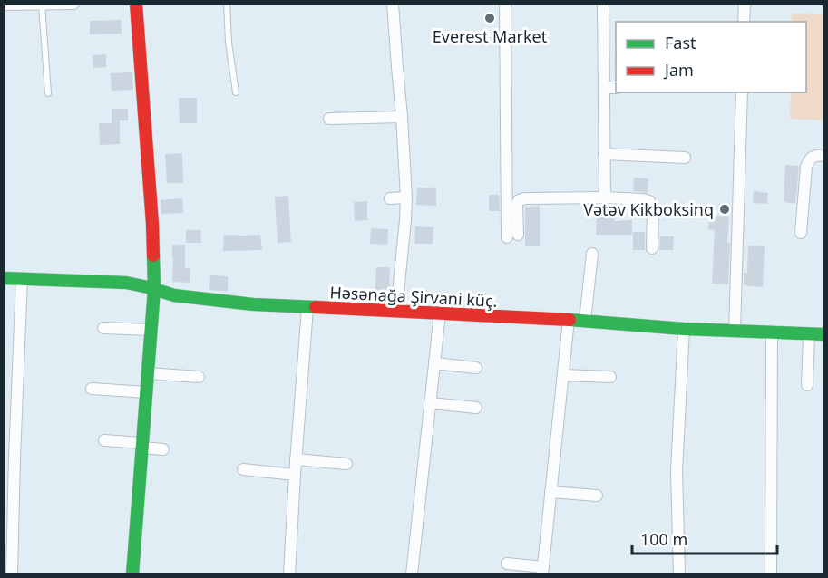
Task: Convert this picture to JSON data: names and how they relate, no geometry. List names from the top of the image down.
{
  "streets": {
    "street": ["Həsənağa Şirvani küç."]
  },
  "places": ["Everest Market", "Vətəv Kikboksinq"],
  "legend": ["Fast", "Jam"],
  "scale_bar": "100 m"
}
